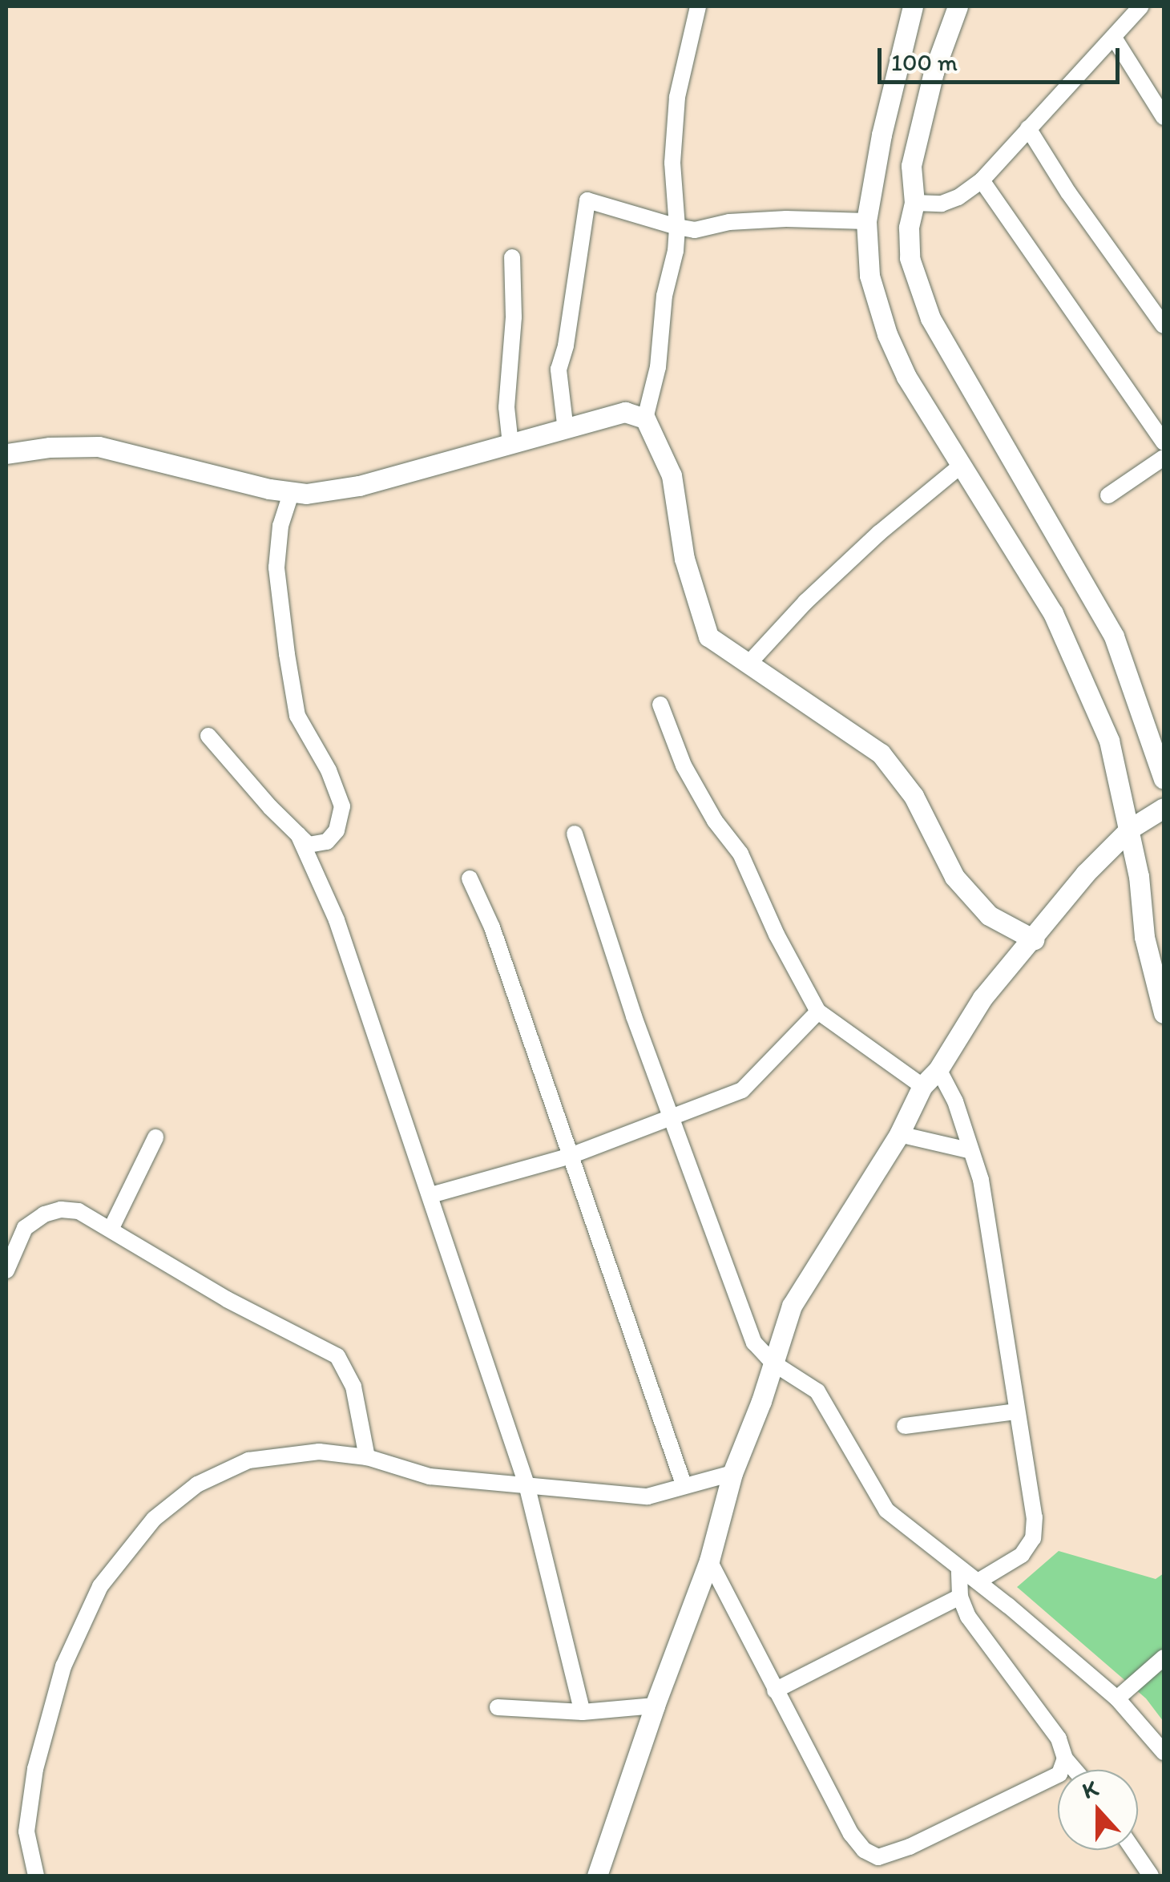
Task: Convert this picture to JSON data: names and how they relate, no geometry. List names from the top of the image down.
{
  "scale_bar": "100 m",
  "north": "top"
}
